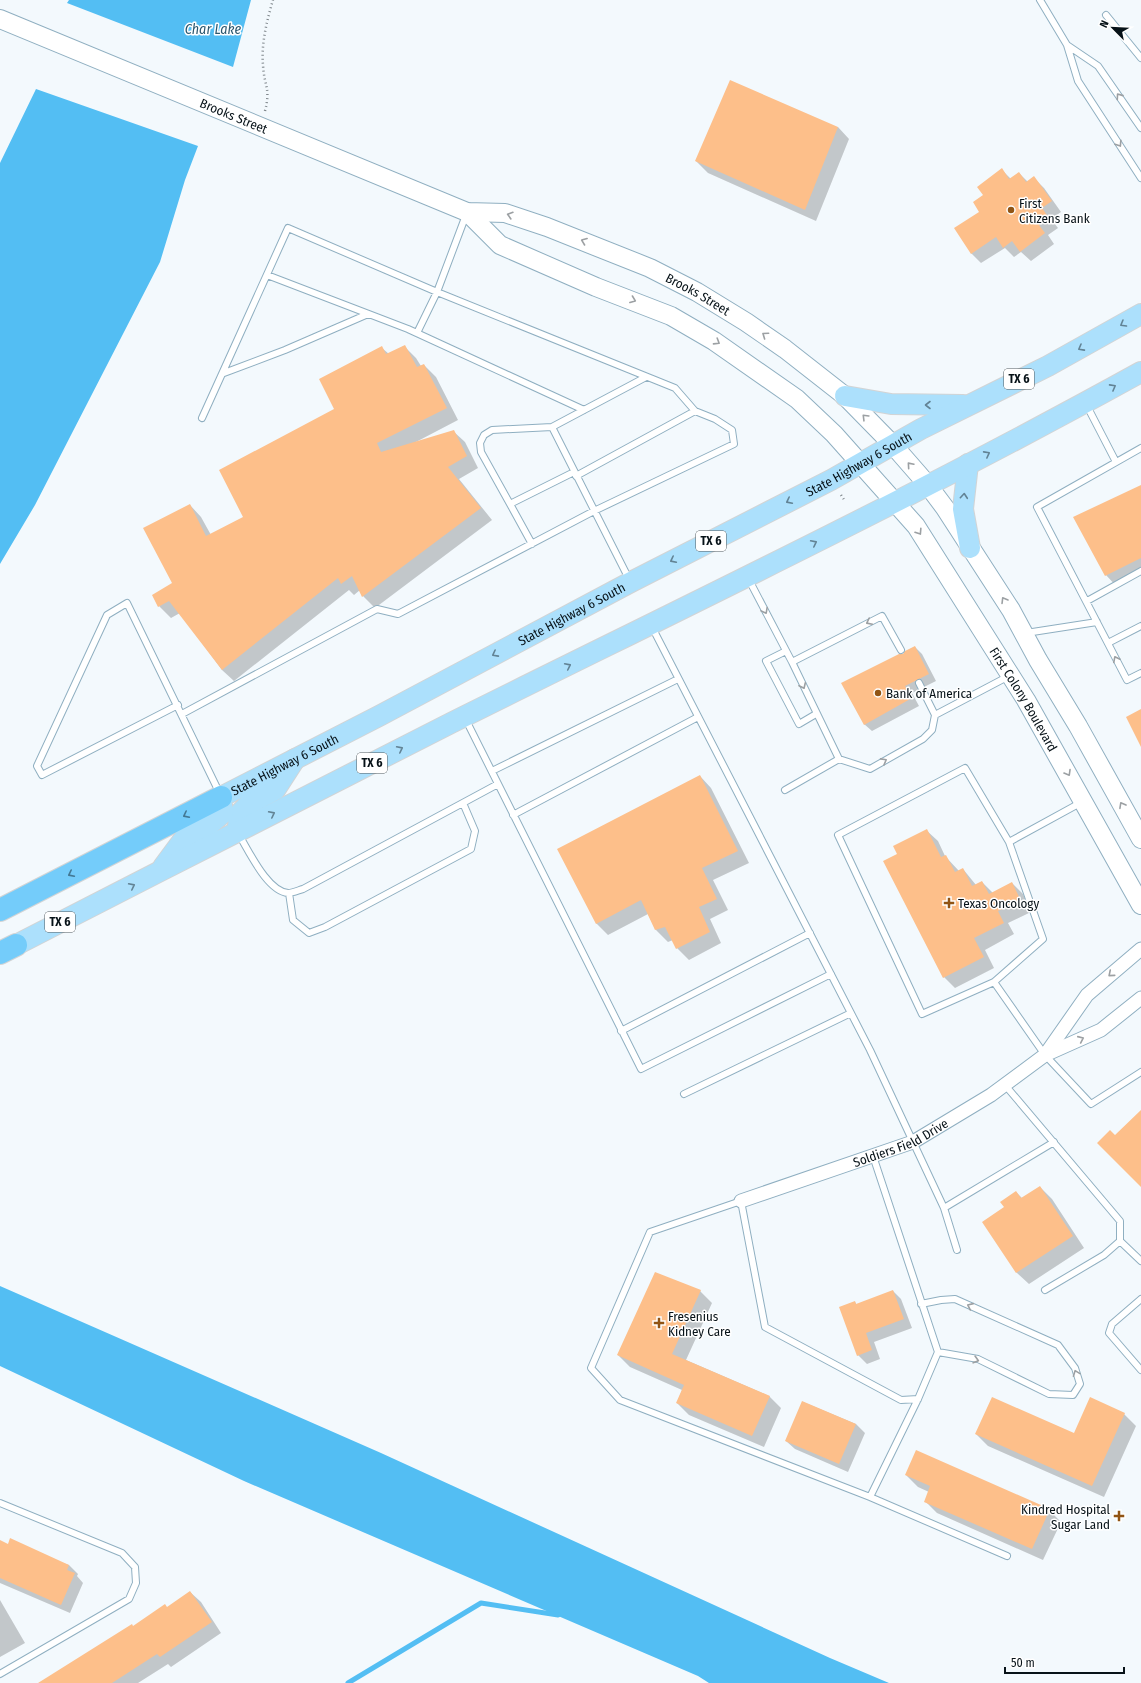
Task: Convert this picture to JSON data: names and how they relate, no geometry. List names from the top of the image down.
{
  "streets": {
    "highway": ["TX 6", "State Highway 6 South"],
    "main road": ["Brooks Street", "First Colony Boulevard"],
    "street": ["Soldiers Field Drive"]
  },
  "crossings": [
    ["Brooks Street", "TX 6"],
    ["Brooks Street", "State Highway 6 South"],
    ["Brooks Street", "First Colony Boulevard"],
    ["TX 6", "First Colony Boulevard"],
    ["State Highway 6 South", "First Colony Boulevard"]
  ],
  "water": ["Char Lake"],
  "places": {
    "other": ["First Citizens Bank", "Bank of America"],
    "health": ["Texas Oncology", "Fresenius Kidney Care", "Kindred Hospital Sugar Land"]
  },
  "scale_bar": "50 m",
  "north": "top left"
}
